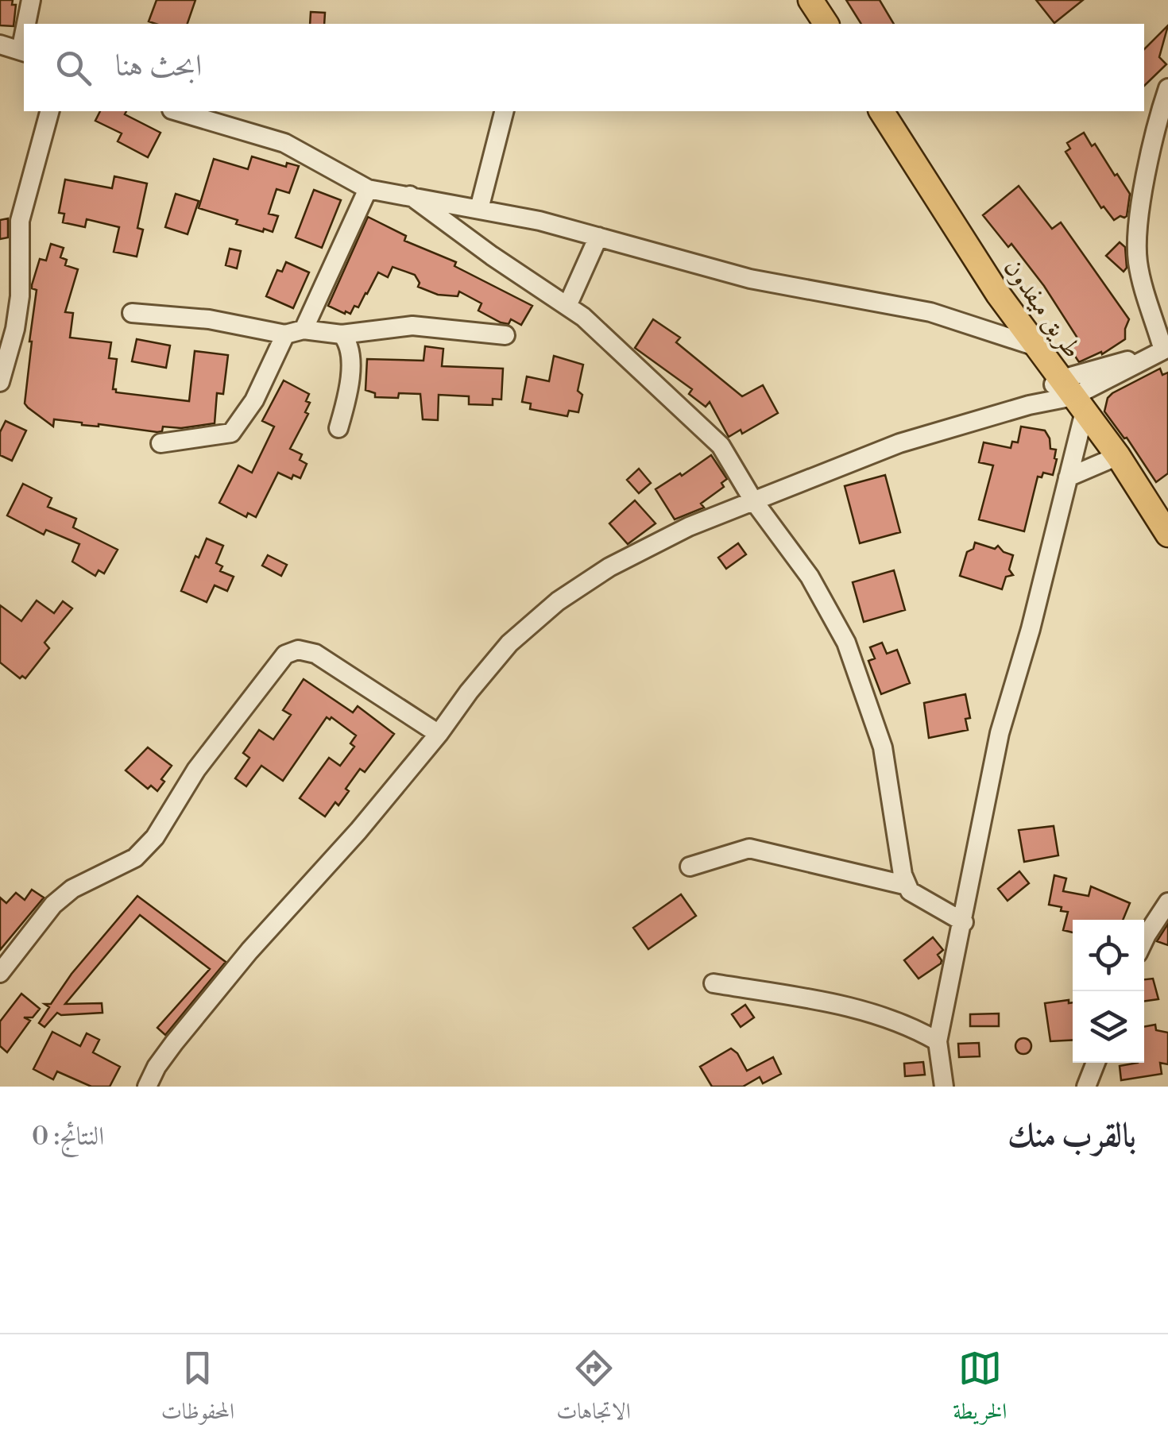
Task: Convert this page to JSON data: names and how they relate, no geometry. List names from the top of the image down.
{
  "streets": {
    "main road": ["طريق ميفدون"]
  },
  "page": {
    "search": "ابحث هنا",
    "heading": ["بالقرب منك", "النتائج: 0"],
    "nav": ["الخريطة", "الاتجاهات", "المحفوظات"]
  }
}
